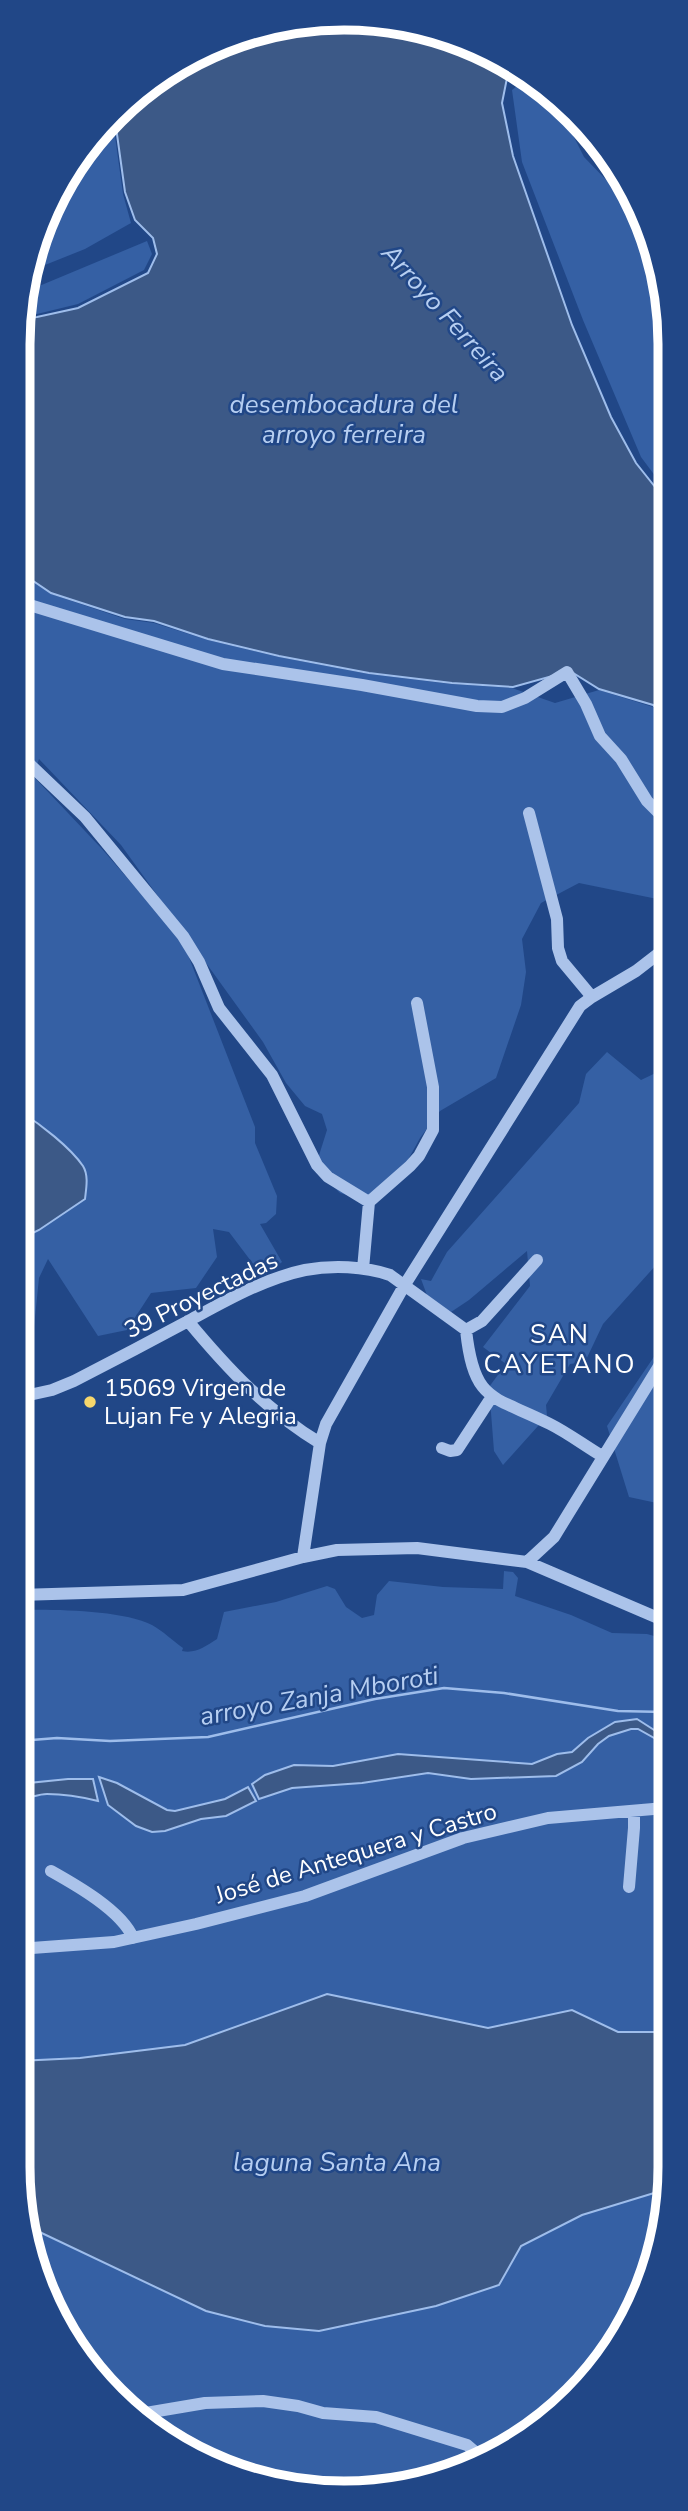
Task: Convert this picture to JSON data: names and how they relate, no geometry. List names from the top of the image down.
{
  "streets": {
    "street": ["39 Proyectadas", "José de Antequera y Castro"]
  },
  "districts": ["SAN CAYETANO"],
  "water": [
    "Arroyo Ferreira",
    "desembocadura del arroyo ferreira",
    "arroyo Zanja Mboroti",
    "laguna Santa Ana"
  ],
  "places": ["15069 Virgen de Lujan Fe y Alegria"]
}
